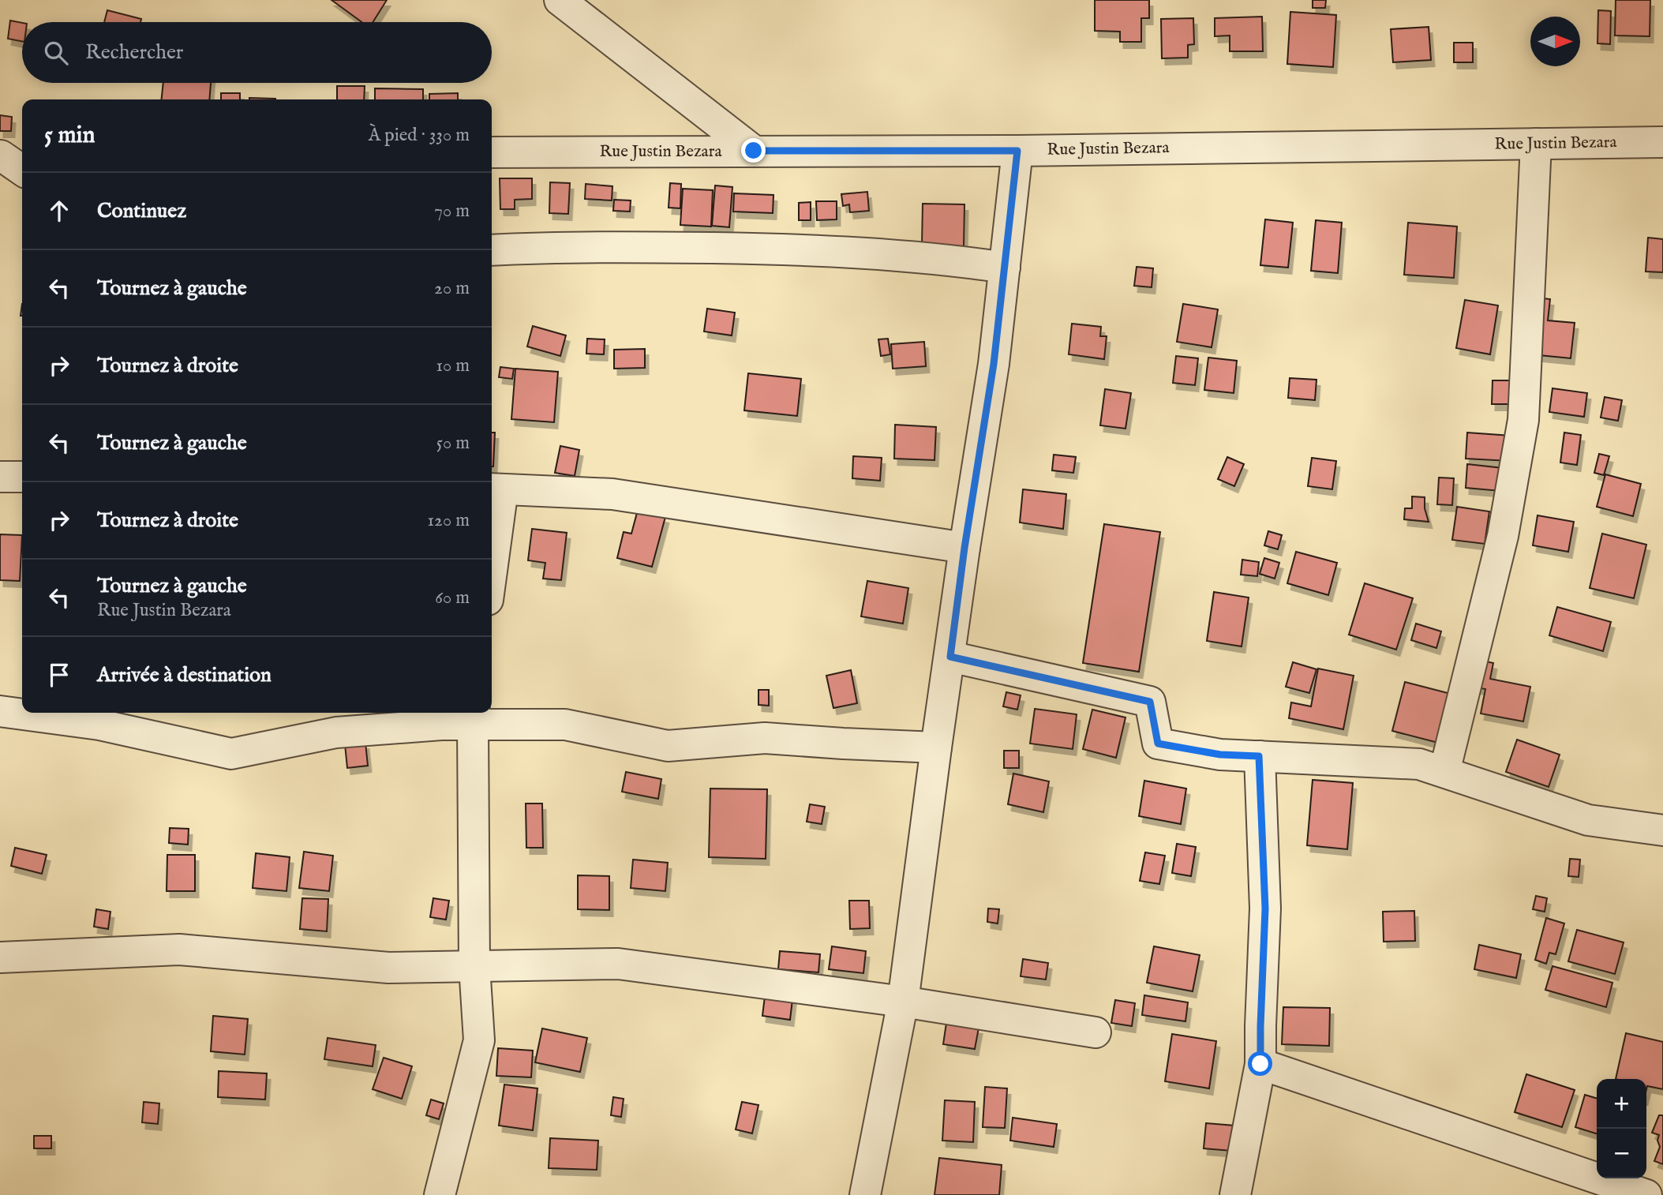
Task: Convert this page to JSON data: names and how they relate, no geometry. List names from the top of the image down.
{
  "streets": {
    "street": ["Rue Justin Bezara"]
  },
  "north": "right",
  "page": {
    "search": "Rechercher",
    "heading": ["5 min", "À pied · 330 m"],
    "list": [
      ["Continuez", "70 m"],
      ["Tournez à gauche", "20 m"],
      ["Tournez à droite", "10 m"],
      ["Tournez à gauche", "50 m"],
      ["Tournez à droite", "120 m"],
      ["Tournez à gauche", "Rue Justin Bezara", "60 m"],
      "Arrivée à destination"
    ],
    "map_buttons": ["+", "−"]
  }
}
